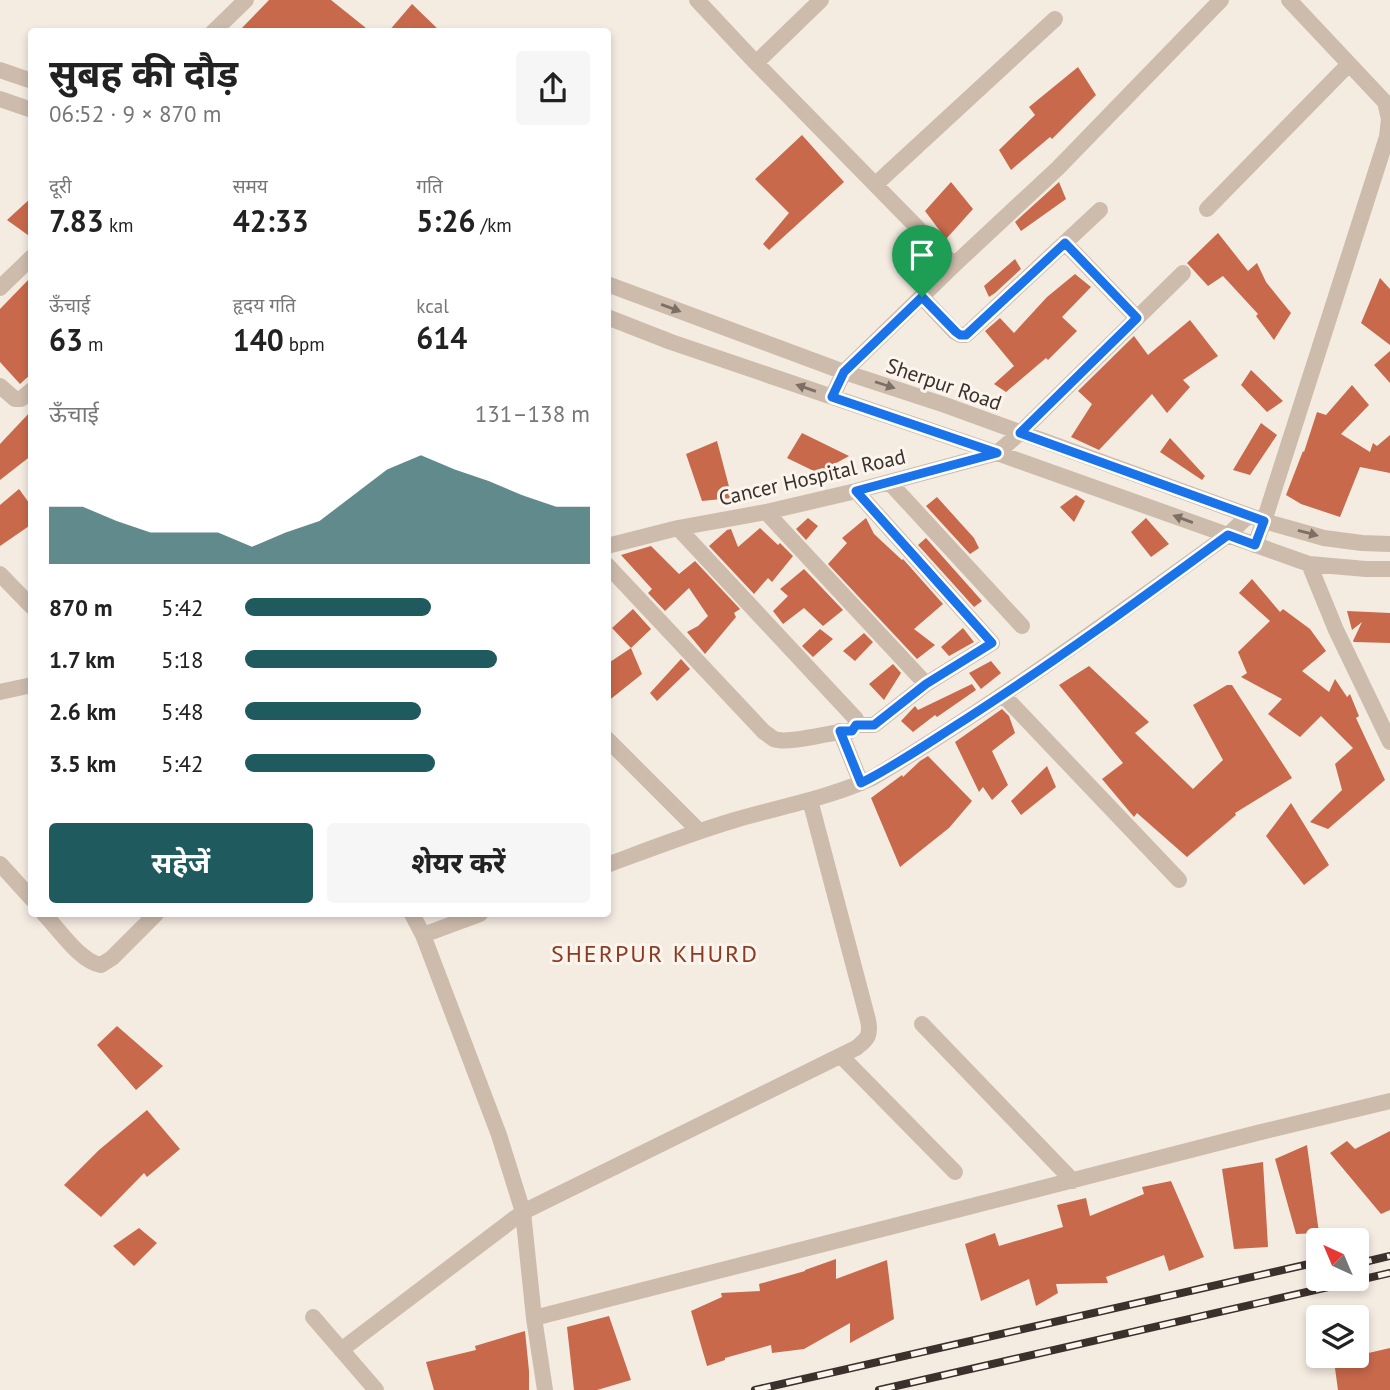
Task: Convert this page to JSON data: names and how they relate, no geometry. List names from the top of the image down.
{
  "streets": {
    "street": ["Sherpur Road", "Cancer Hospital Road"]
  },
  "crossings": [
    ["Sherpur Road", "Cancer Hospital Road"]
  ],
  "districts": ["SHERPUR KHURD"],
  "north": "top left",
  "page": {
    "heading": ["सुबह की दौड़", "06:52 · 9 × 870 m"],
    "stats": [
      ["दूरी", "7.83 km"],
      ["समय", "42:33"],
      ["गति", "5:26 /km"],
      ["ऊँचाई", "63 m"],
      ["हृदय गति", "140 bpm"],
      ["kcal", "614"]
    ],
    "chart": ["ऊँचाई", "131–138 m"],
    "list": [
      {
        "name": "870 m",
        "note": "5:42"
      },
      {
        "name": "1.7 km",
        "note": "5:18"
      },
      {
        "name": "2.6 km",
        "note": "5:48"
      },
      {
        "name": "3.5 km",
        "note": "5:42"
      }
    ],
    "buttons": ["सहेजें", "शेयर करें"]
  }
}
